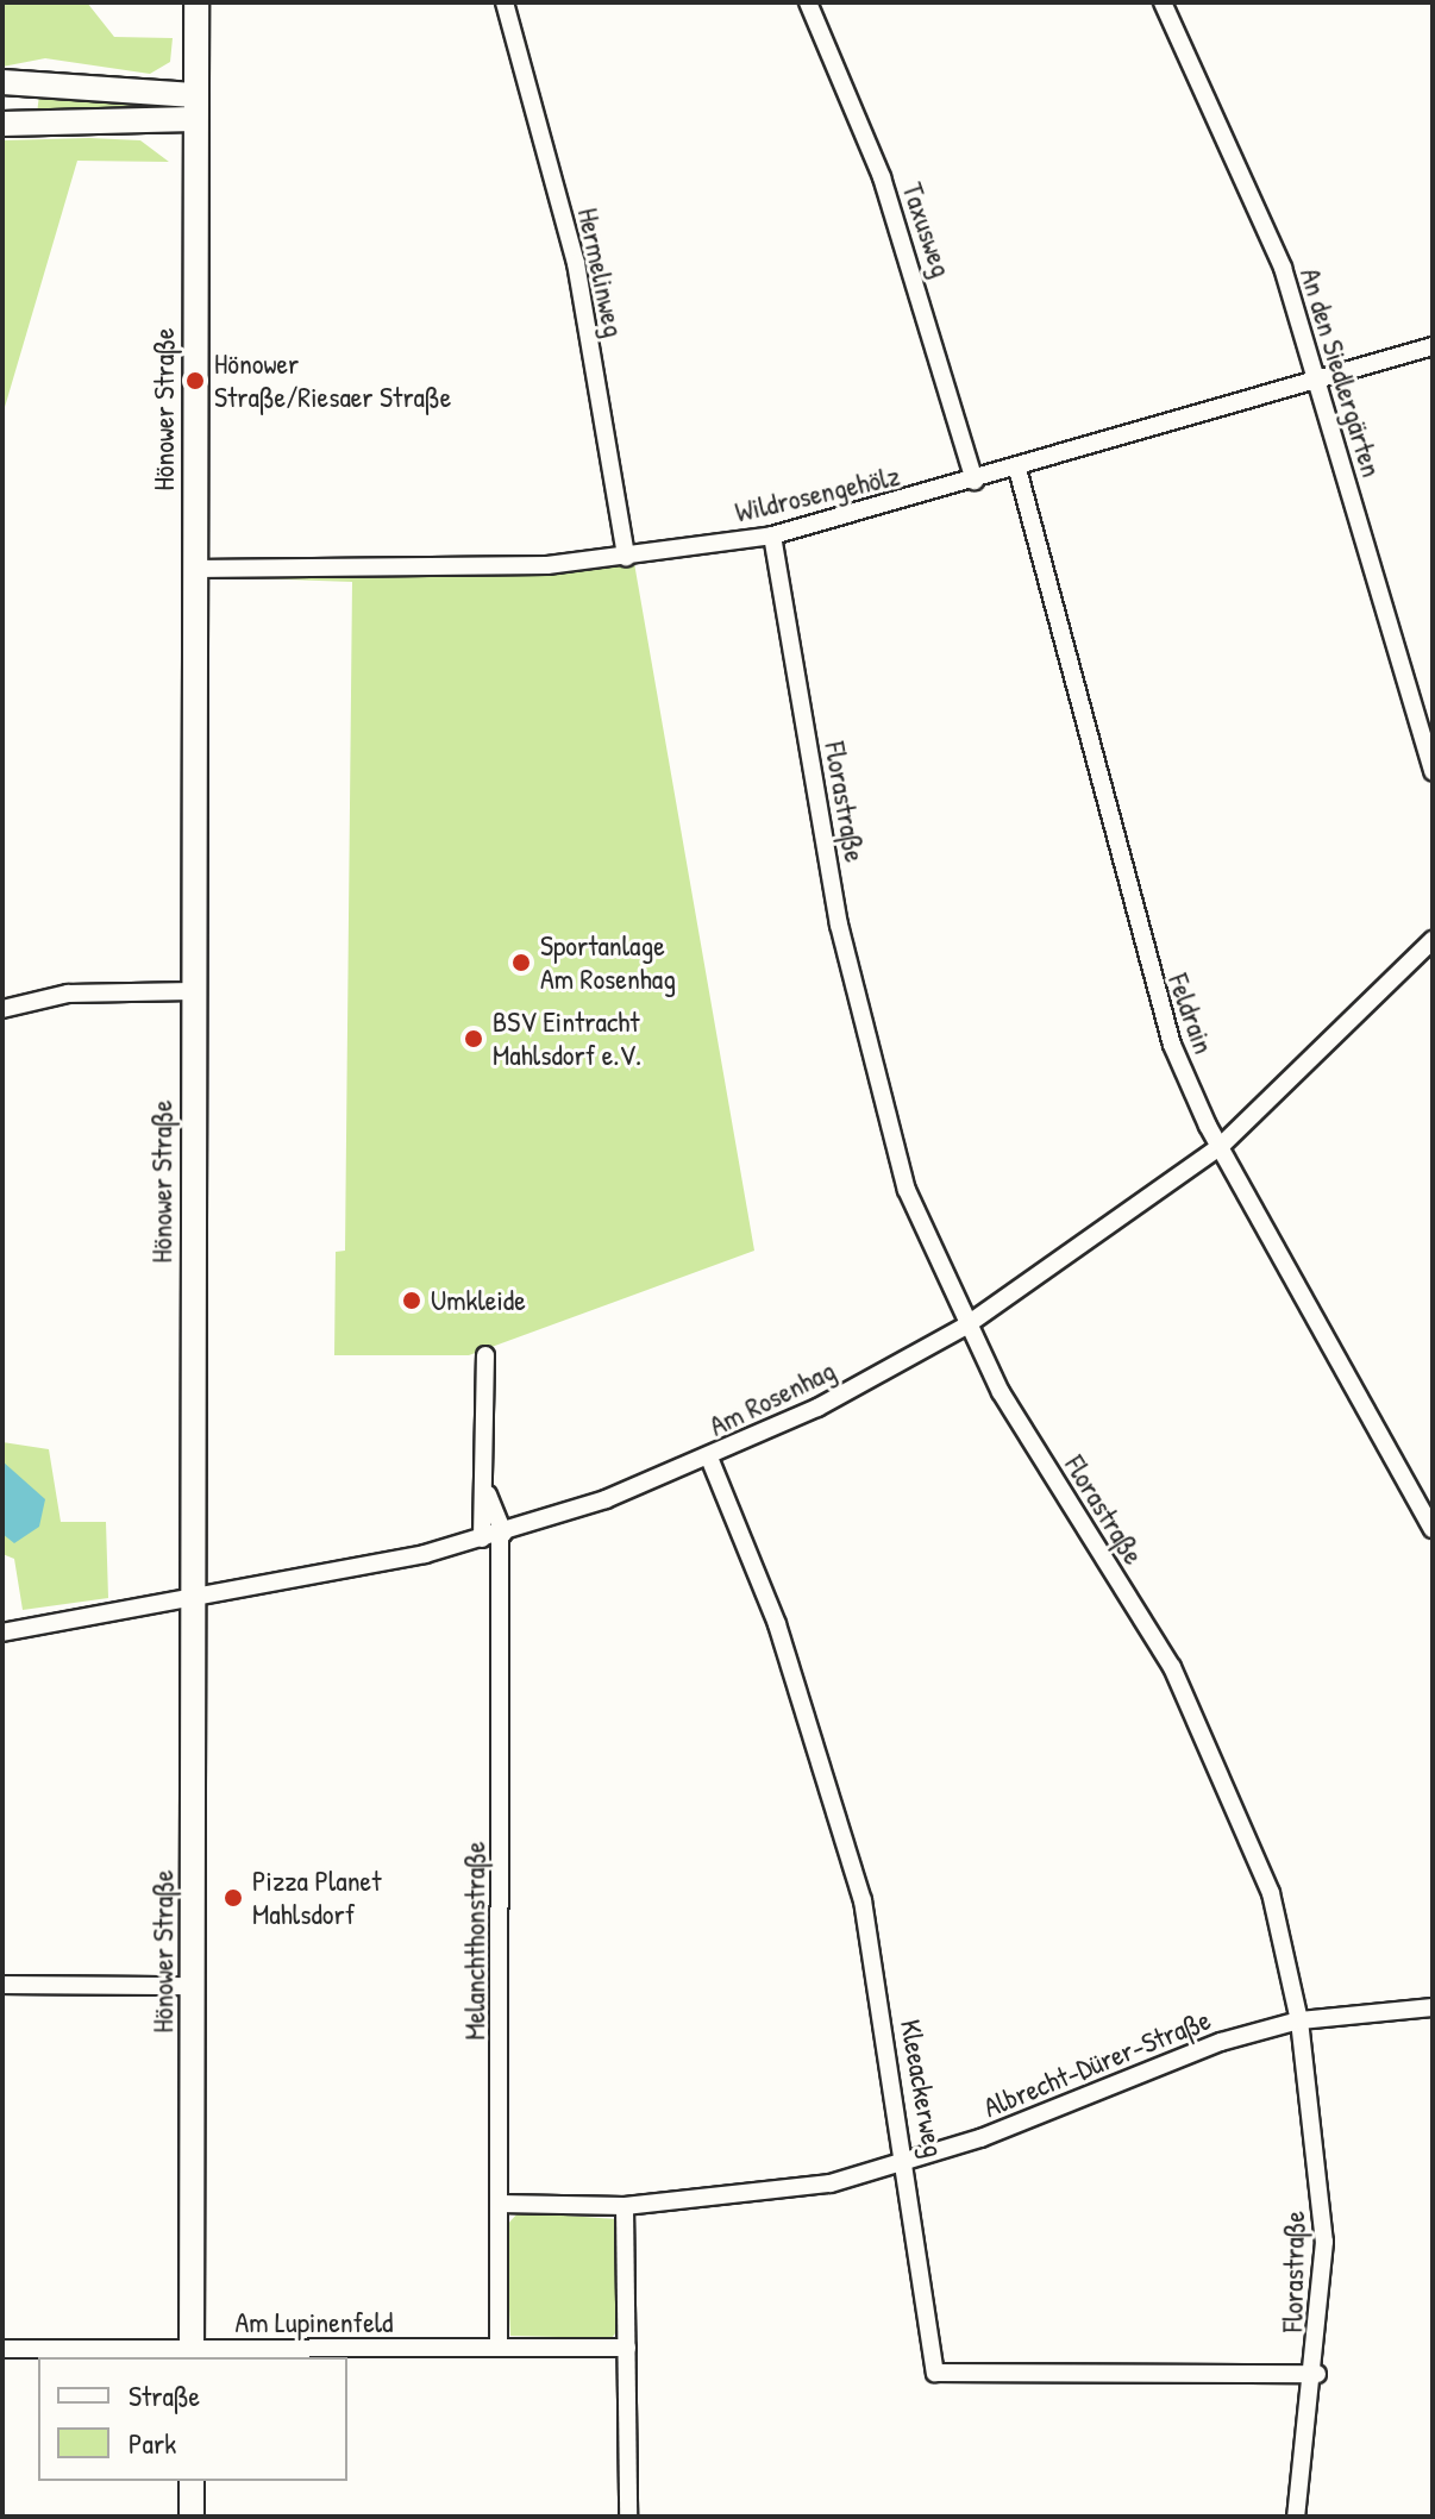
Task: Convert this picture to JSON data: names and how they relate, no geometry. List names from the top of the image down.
{
  "streets": {
    "main road": ["Hönower Straße"],
    "street": [
      "Taxusweg",
      "Hermelinweg",
      "An den Siedlergärten",
      "Wildrosengehölz",
      "Florastraße",
      "Feldrain",
      "Am Rosenhag",
      "Melanchthonstraße",
      "Albrecht-Dürer-Straße",
      "Kleeackerweg",
      "Am Lupinenfeld"
    ]
  },
  "crossings": [
    ["Taxusweg", "Wildrosengehölz"],
    ["Hermelinweg", "Wildrosengehölz"],
    ["An den Siedlergärten", "Wildrosengehölz"],
    ["Hönower Straße", "Wildrosengehölz"],
    ["Hönower Straße", "Am Rosenhag"],
    ["Hönower Straße", "Am Lupinenfeld"],
    ["Wildrosengehölz", "Florastraße"],
    ["Wildrosengehölz", "Feldrain"],
    ["Florastraße", "Am Rosenhag"],
    ["Florastraße", "Albrecht-Dürer-Straße"],
    ["Florastraße", "Kleeackerweg"],
    ["Feldrain", "Am Rosenhag"],
    ["Am Rosenhag", "Melanchthonstraße"],
    ["Am Rosenhag", "Kleeackerweg"],
    ["Melanchthonstraße", "Albrecht-Dürer-Straße"],
    ["Melanchthonstraße", "Am Lupinenfeld"],
    ["Albrecht-Dürer-Straße", "Kleeackerweg"]
  ],
  "places": [
    "Hönower Straße/Riesaer Straße",
    "Sportanlage Am Rosenhag",
    "BSV Eintracht Mahlsdorf e.V.",
    "Umkleide",
    "Pizza Planet Mahlsdorf"
  ],
  "legend": ["Straße", "Park"]
}
